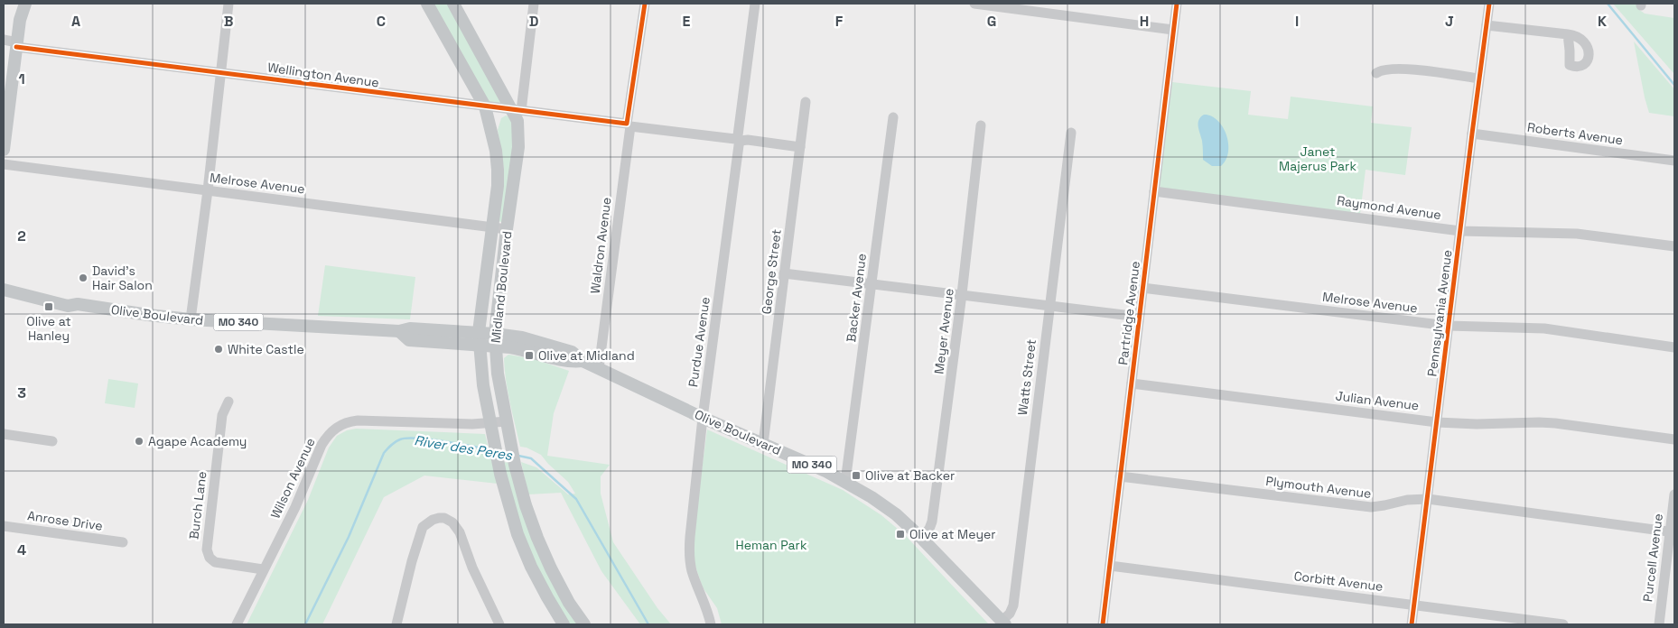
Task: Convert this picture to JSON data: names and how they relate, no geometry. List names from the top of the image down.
{
  "streets": {
    "main road": ["Midland Boulevard", "Olive Boulevard", "MO 340"],
    "street": [
      "Wellington Avenue",
      "Roberts Avenue",
      "Melrose Avenue",
      "Raymond Avenue",
      "Waldron Avenue",
      "George Street",
      "Backer Avenue",
      "Partridge Avenue",
      "Pennsylvania Avenue",
      "Meyer Avenue",
      "Purdue Avenue",
      "Watts Street",
      "Julian Avenue",
      "Wilson Avenue",
      "Plymouth Avenue",
      "Burch Lane",
      "Anrose Drive",
      "Purcell Avenue",
      "Corbitt Avenue"
    ]
  },
  "crossings": [
    ["Wellington Avenue", "Waldron Avenue"],
    ["Wellington Avenue", "George Street"],
    ["Wellington Avenue", "Midland Boulevard"],
    ["Wellington Avenue", "Purdue Avenue"],
    ["Roberts Avenue", "Pennsylvania Avenue"],
    ["Melrose Avenue", "Midland Boulevard"],
    ["Melrose Avenue", "Partridge Avenue"],
    ["Melrose Avenue", "Pennsylvania Avenue"],
    ["Raymond Avenue", "Partridge Avenue"],
    ["Raymond Avenue", "Pennsylvania Avenue"],
    ["Waldron Avenue", "Olive Boulevard"],
    ["George Street", "Olive Boulevard"],
    ["Midland Boulevard", "Olive Boulevard"],
    ["Midland Boulevard", "Wilson Avenue"],
    ["Backer Avenue", "Olive Boulevard"],
    ["Partridge Avenue", "Julian Avenue"],
    ["Partridge Avenue", "Plymouth Avenue"],
    ["Partridge Avenue", "Corbitt Avenue"],
    ["Pennsylvania Avenue", "Julian Avenue"],
    ["Pennsylvania Avenue", "Plymouth Avenue"],
    ["Pennsylvania Avenue", "Corbitt Avenue"],
    ["Olive Boulevard", "Meyer Avenue"],
    ["Olive Boulevard", "Purdue Avenue"],
    ["Olive Boulevard", "Watts Street"],
    ["Wilson Avenue", "Burch Lane"],
    ["Plymouth Avenue", "Purcell Avenue"]
  ],
  "water": ["River des Peres"],
  "parks": ["Janet Majerus Park", "Heman Park"],
  "places": {
    "other": ["David's Hair Salon", "White Castle", "Agape Academy"],
    "transit": [
      "Olive at Hanley",
      "Olive at Midland",
      "Olive at Backer",
      "Olive at Meyer"
    ]
  },
  "grid": {
    "columns": [
      "A",
      "B",
      "C",
      "D",
      "E",
      "F",
      "G",
      "H",
      "I",
      "J",
      "K"
    ],
    "rows": [
      "1",
      "2",
      "3",
      "4"
    ]
  }
}
